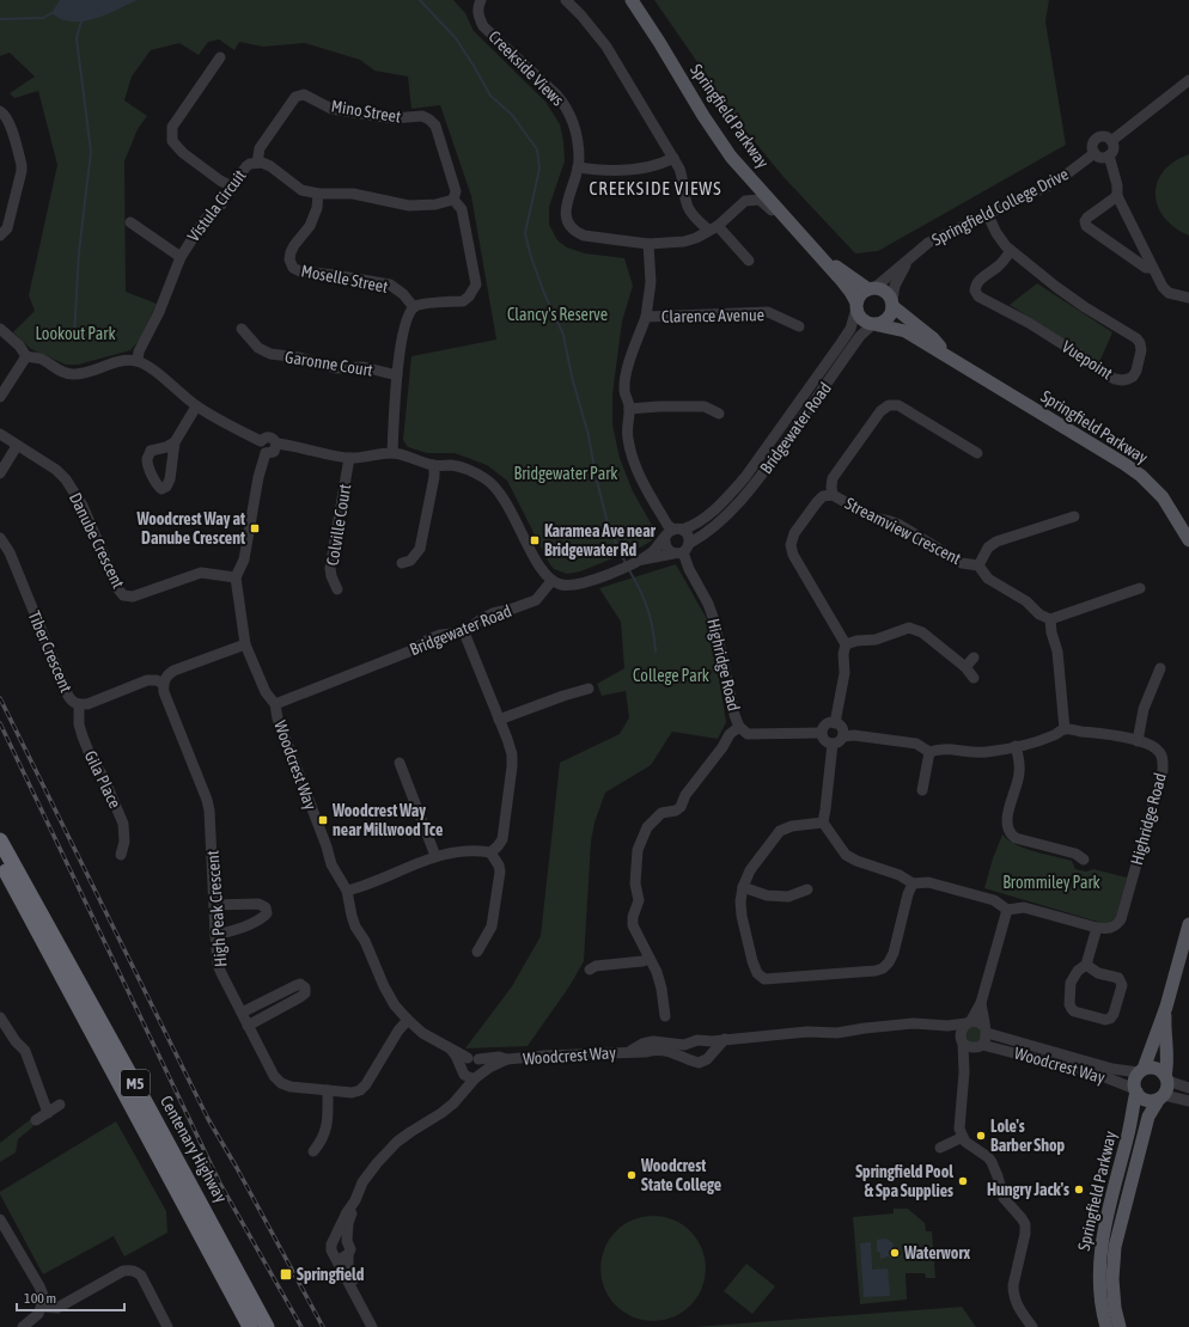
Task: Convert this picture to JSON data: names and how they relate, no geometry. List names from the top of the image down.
{
  "streets": {
    "highway": ["M5", "Centenary Highway"],
    "main road": ["Springfield Parkway"],
    "street": [
      "Creekside Views",
      "Mino Street",
      "Vistula Circuit",
      "Springfield College Drive",
      "Moselle Street",
      "Clarence Avenue",
      "Vuepoint",
      "Garonne Court",
      "Bridgewater Road",
      "Colville Court",
      "Streamview Crescent",
      "Danube Crescent",
      "Tiber Crescent",
      "Highridge Road",
      "Woodcrest Way",
      "Gila Place",
      "High Peak Crescent"
    ]
  },
  "crossings": [
    ["Mino Street", "Vistula Circuit"],
    ["Springfield Parkway", "Springfield College Drive"],
    ["Springfield Parkway", "Bridgewater Road"],
    ["Springfield Parkway", "Woodcrest Way"],
    ["Vistula Circuit", "Moselle Street"],
    ["Springfield College Drive", "Vuepoint"],
    ["Springfield College Drive", "Bridgewater Road"],
    ["Clarence Avenue", "Bridgewater Road"],
    ["Clarence Avenue", "Highridge Road"],
    ["Bridgewater Road", "Highridge Road"],
    ["Bridgewater Road", "Woodcrest Way"],
    ["Danube Crescent", "Woodcrest Way"],
    ["Tiber Crescent", "Gila Place"],
    ["Tiber Crescent", "High Peak Crescent"],
    ["Woodcrest Way", "High Peak Crescent"]
  ],
  "districts": ["CREEKSIDE VIEWS"],
  "parks": [
    "Clancy's Reserve",
    "Lookout Park",
    "Bridgewater Park",
    "College Park",
    "Brommiley Park"
  ],
  "places": {
    "transit": [
      "Woodcrest Way at Danube Crescent",
      "Karamea Ave near Bridgewater Rd",
      "Woodcrest Way near Millwood Tce",
      "Springfield"
    ],
    "other": [
      "Lole's Barber Shop",
      "Woodcrest State College",
      "Springfield Pool & Spa Supplies",
      "Hungry Jack's",
      "Waterworx"
    ]
  },
  "scale_bar": "100 m"
}
